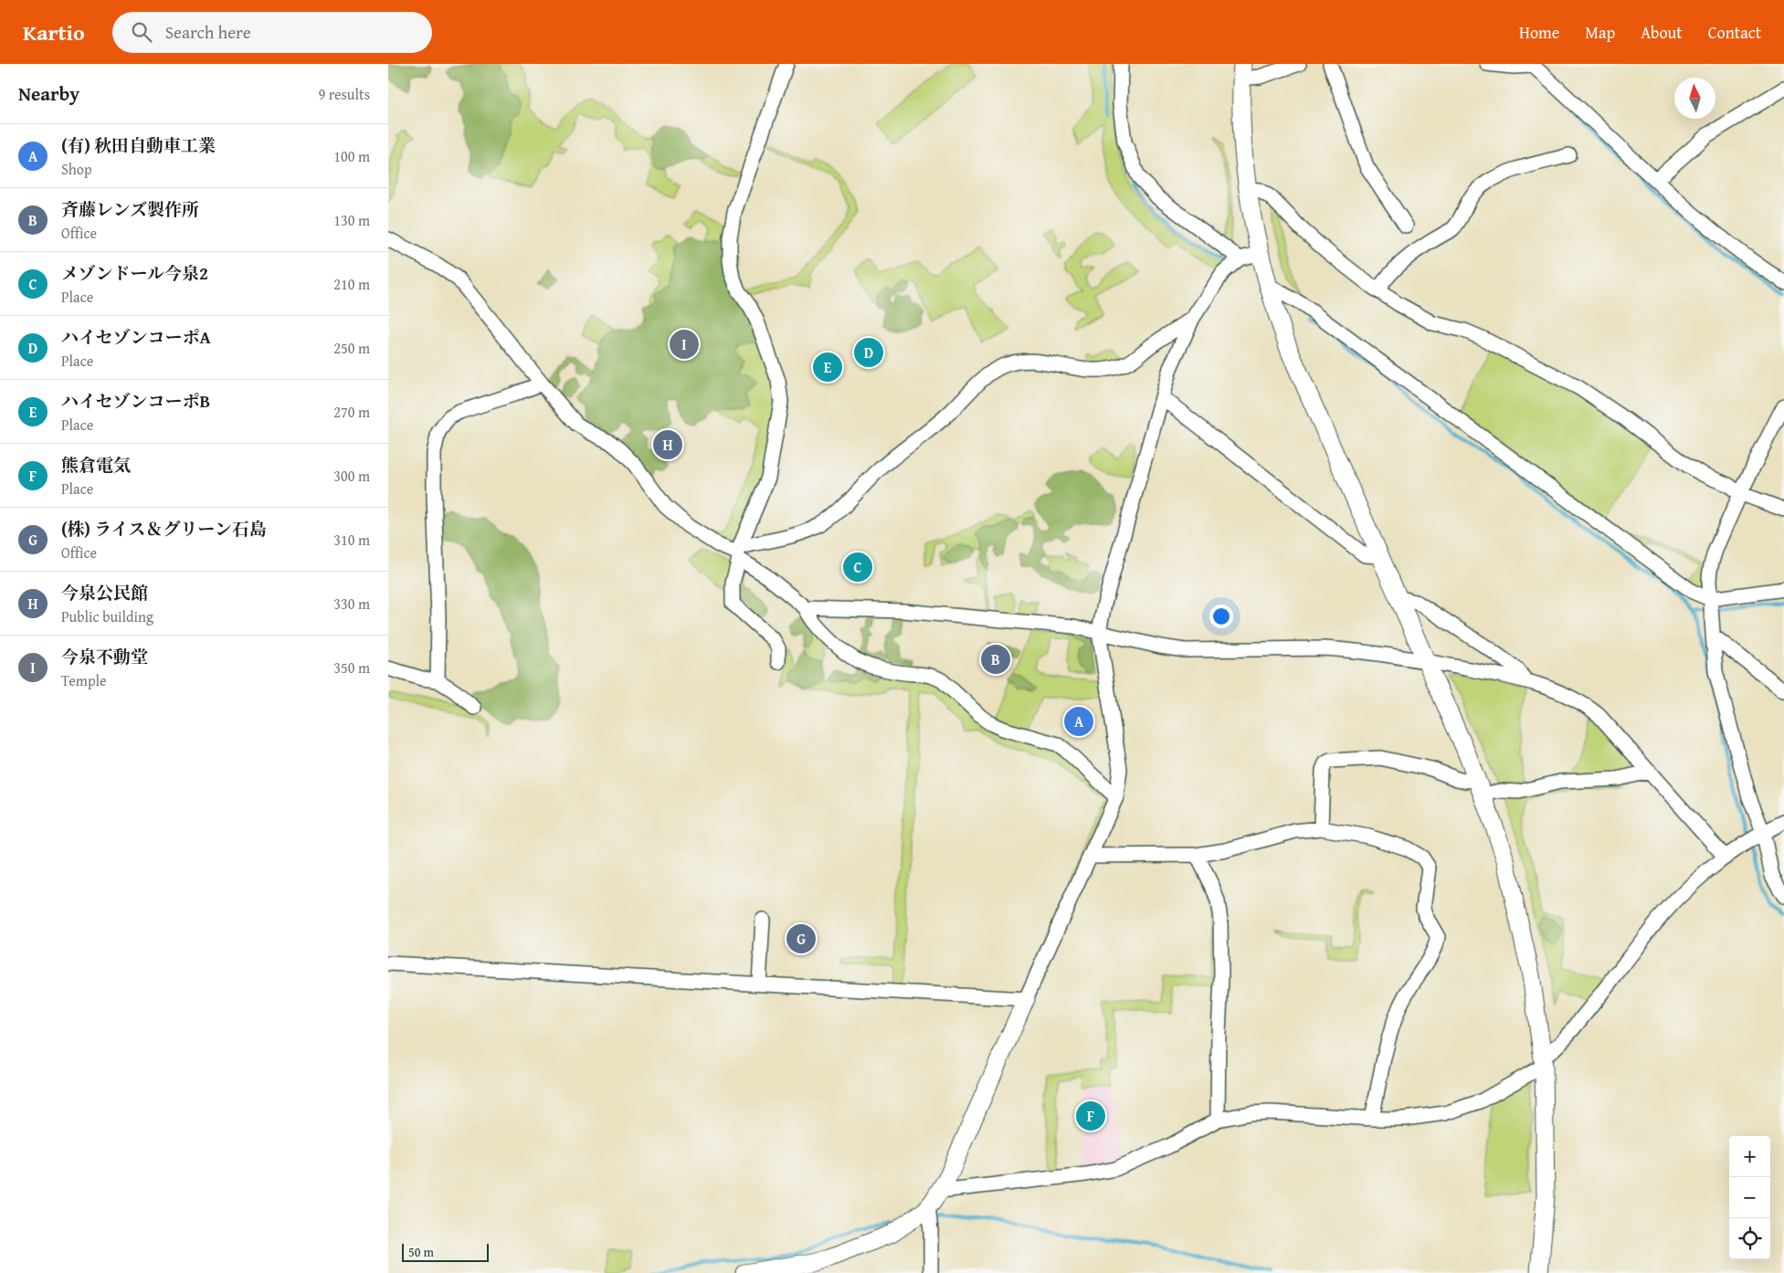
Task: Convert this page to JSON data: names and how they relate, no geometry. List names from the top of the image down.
{
  "scale_bar": "50 m",
  "north": "top",
  "page": {
    "header": "Kartio",
    "search": "Search here",
    "nav": [
      "Home",
      "Map",
      "About",
      "Contact"
    ],
    "heading": ["Nearby", "9 results"],
    "list": [
      {
        "mark": "A",
        "name": "(有) 秋田自動車工業",
        "note": "Shop",
        "value": "100 m"
      },
      {
        "mark": "B",
        "name": "斉藤レンズ製作所",
        "note": "Office",
        "value": "130 m"
      },
      {
        "mark": "C",
        "name": "メゾンドール今泉2",
        "note": "Place",
        "value": "210 m"
      },
      {
        "mark": "D",
        "name": "ハイセゾンコーポA",
        "note": "Place",
        "value": "250 m"
      },
      {
        "mark": "E",
        "name": "ハイセゾンコーポB",
        "note": "Place",
        "value": "270 m"
      },
      {
        "mark": "F",
        "name": "熊倉電気",
        "note": "Place",
        "value": "300 m"
      },
      {
        "mark": "G",
        "name": "(株) ライス＆グリーン石島",
        "note": "Office",
        "value": "310 m"
      },
      {
        "mark": "H",
        "name": "今泉公民館",
        "note": "Public building",
        "value": "330 m"
      },
      {
        "mark": "I",
        "name": "今泉不動堂",
        "note": "Temple",
        "value": "350 m"
      }
    ],
    "pins": [
      "I",
      "D",
      "E",
      "H",
      "C",
      "B",
      "A",
      "G",
      "F"
    ],
    "map_buttons": ["+", "−"],
    "scale": "50 m"
  }
}
